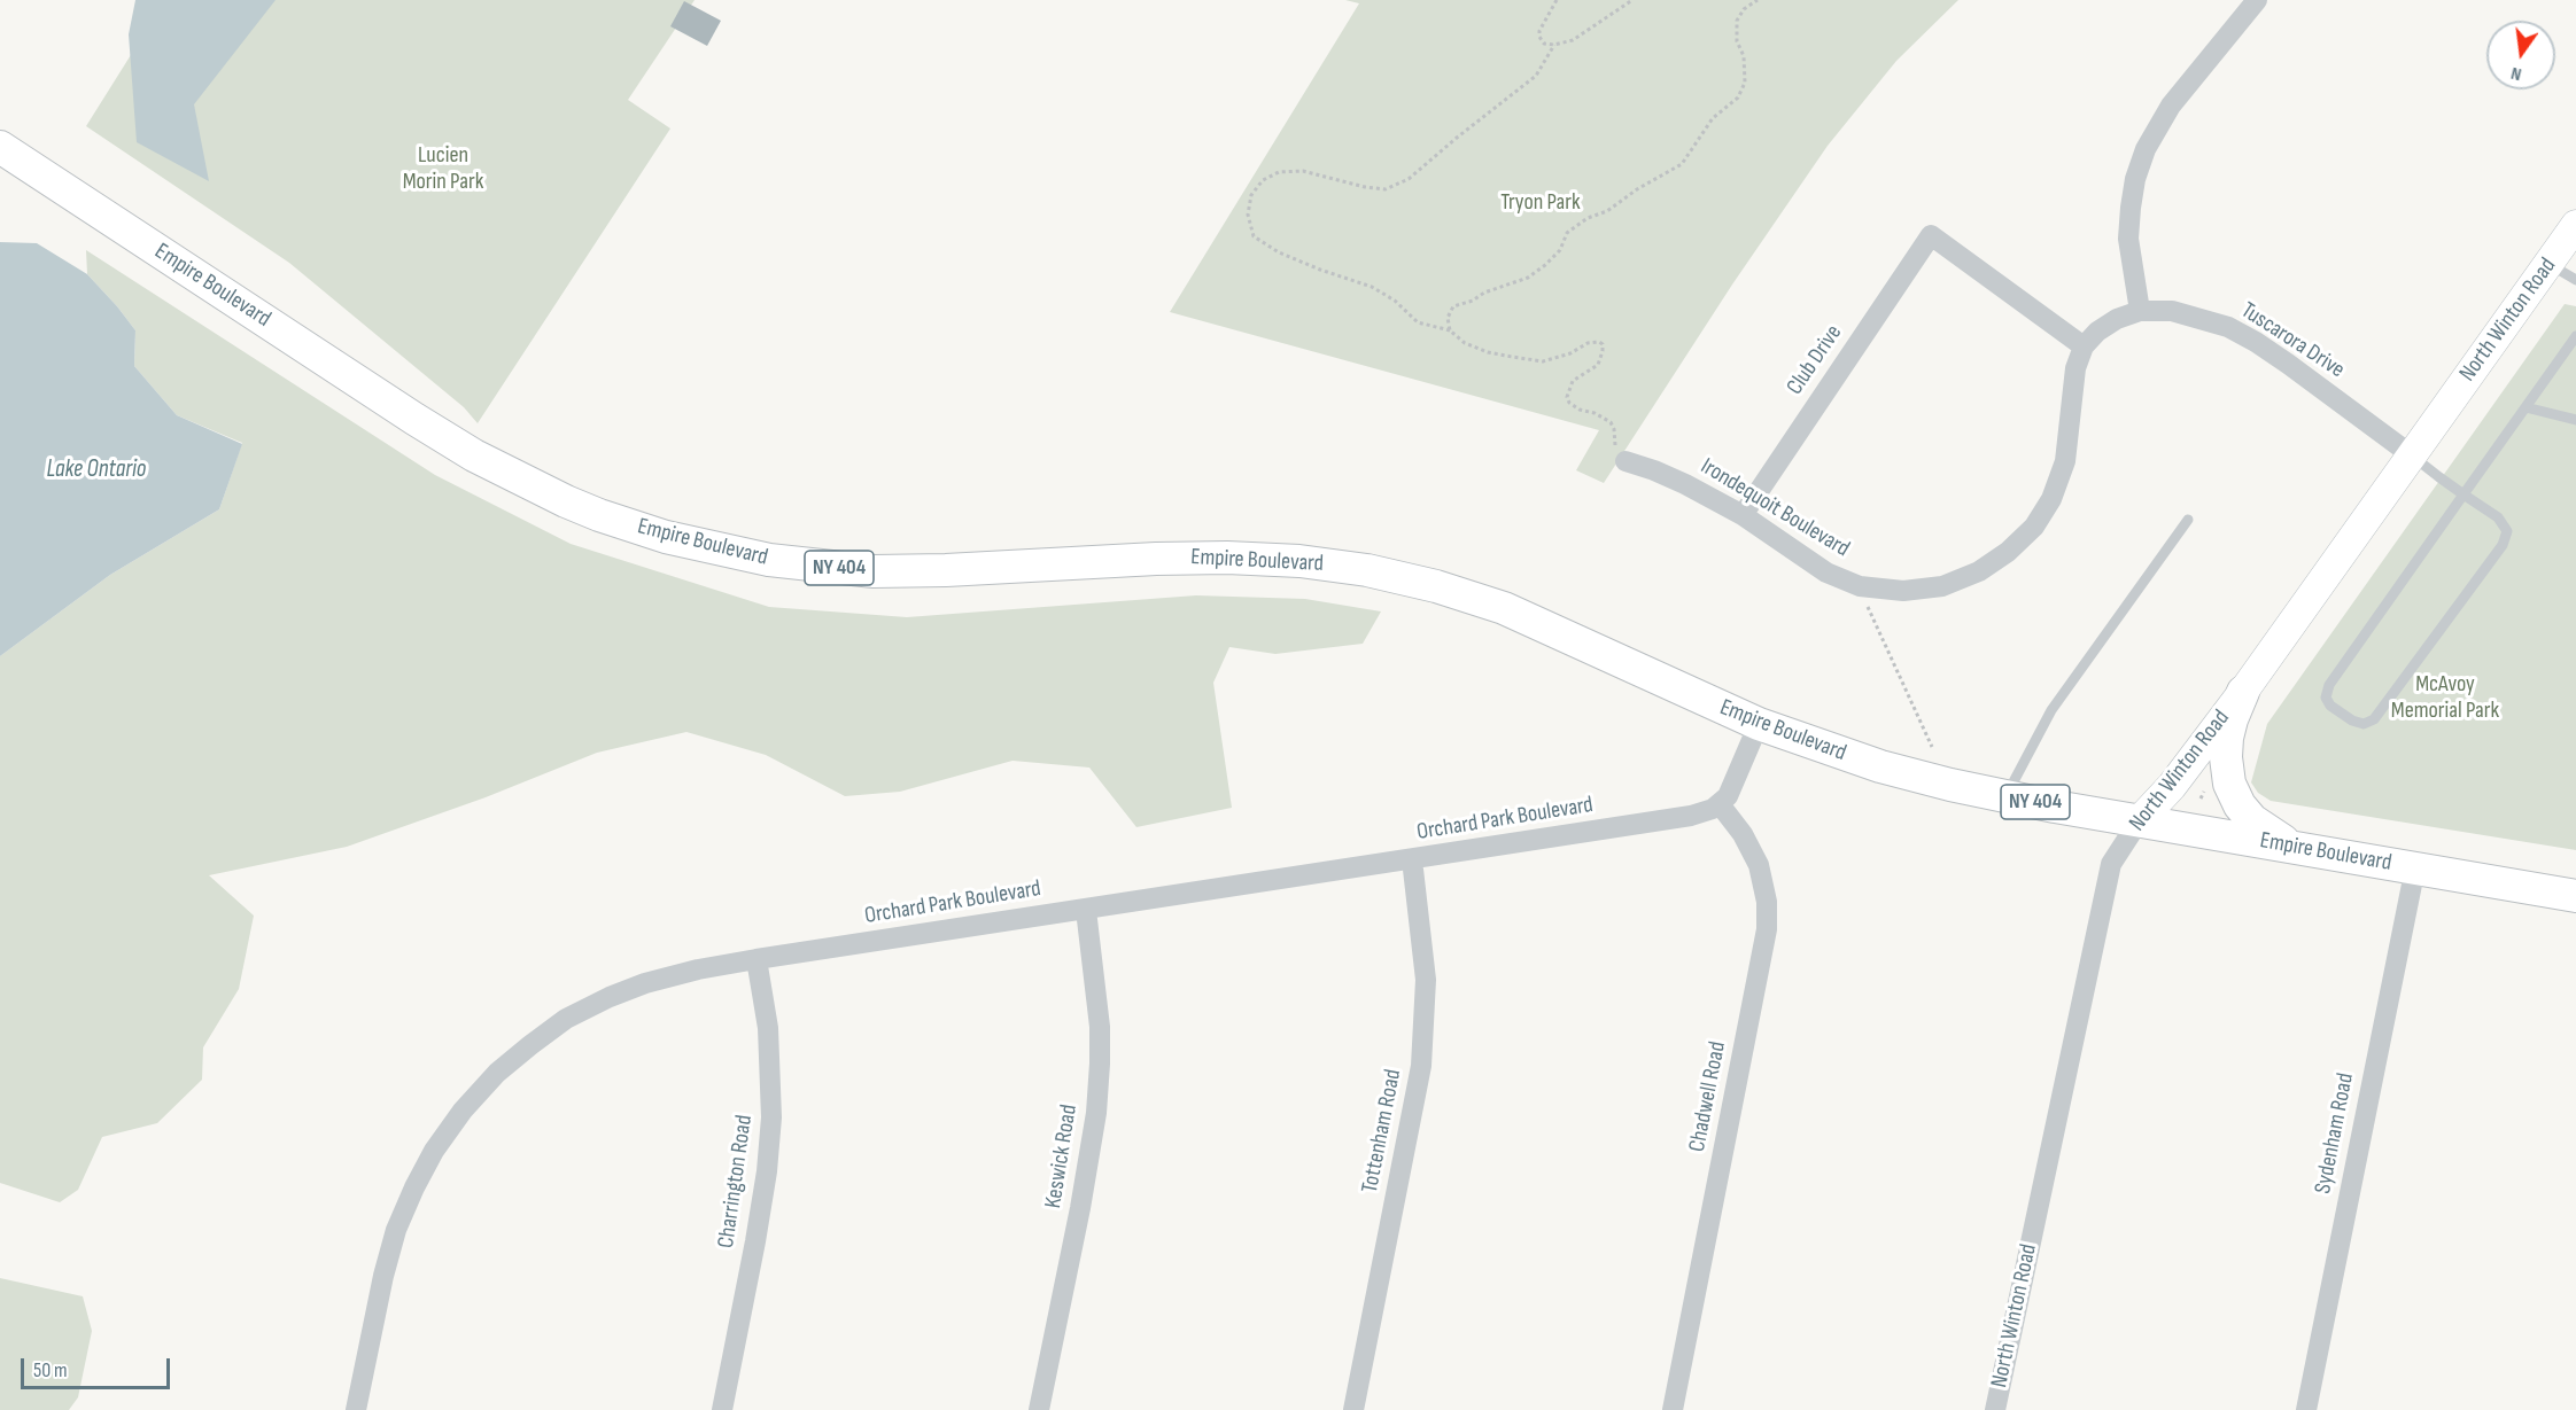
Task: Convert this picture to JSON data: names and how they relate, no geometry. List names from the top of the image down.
{
  "streets": {
    "main road": ["Empire Boulevard", "North Winton Road", "NY 404"],
    "street": [
      "Tuscarora Drive",
      "Club Drive",
      "Irondequoit Boulevard",
      "Orchard Park Boulevard",
      "Chadwell Road",
      "Tottenham Road",
      "Sydenham Road",
      "Keswick Road",
      "Charrington Road"
    ]
  },
  "crossings": [
    ["Empire Boulevard", "North Winton Road"],
    ["Empire Boulevard", "Sydenham Road"],
    ["North Winton Road", "Tuscarora Drive"],
    ["Tuscarora Drive", "Club Drive"],
    ["Tuscarora Drive", "Irondequoit Boulevard"],
    ["Club Drive", "Irondequoit Boulevard"],
    ["Orchard Park Boulevard", "Chadwell Road"],
    ["Orchard Park Boulevard", "Tottenham Road"],
    ["Orchard Park Boulevard", "Keswick Road"],
    ["Orchard Park Boulevard", "Charrington Road"]
  ],
  "water": ["Lake Ontario"],
  "parks": ["Lucien Morin Park", "Tryon Park", "McAvoy Memorial Park"],
  "scale_bar": "50 m",
  "north": "bottom"
}
